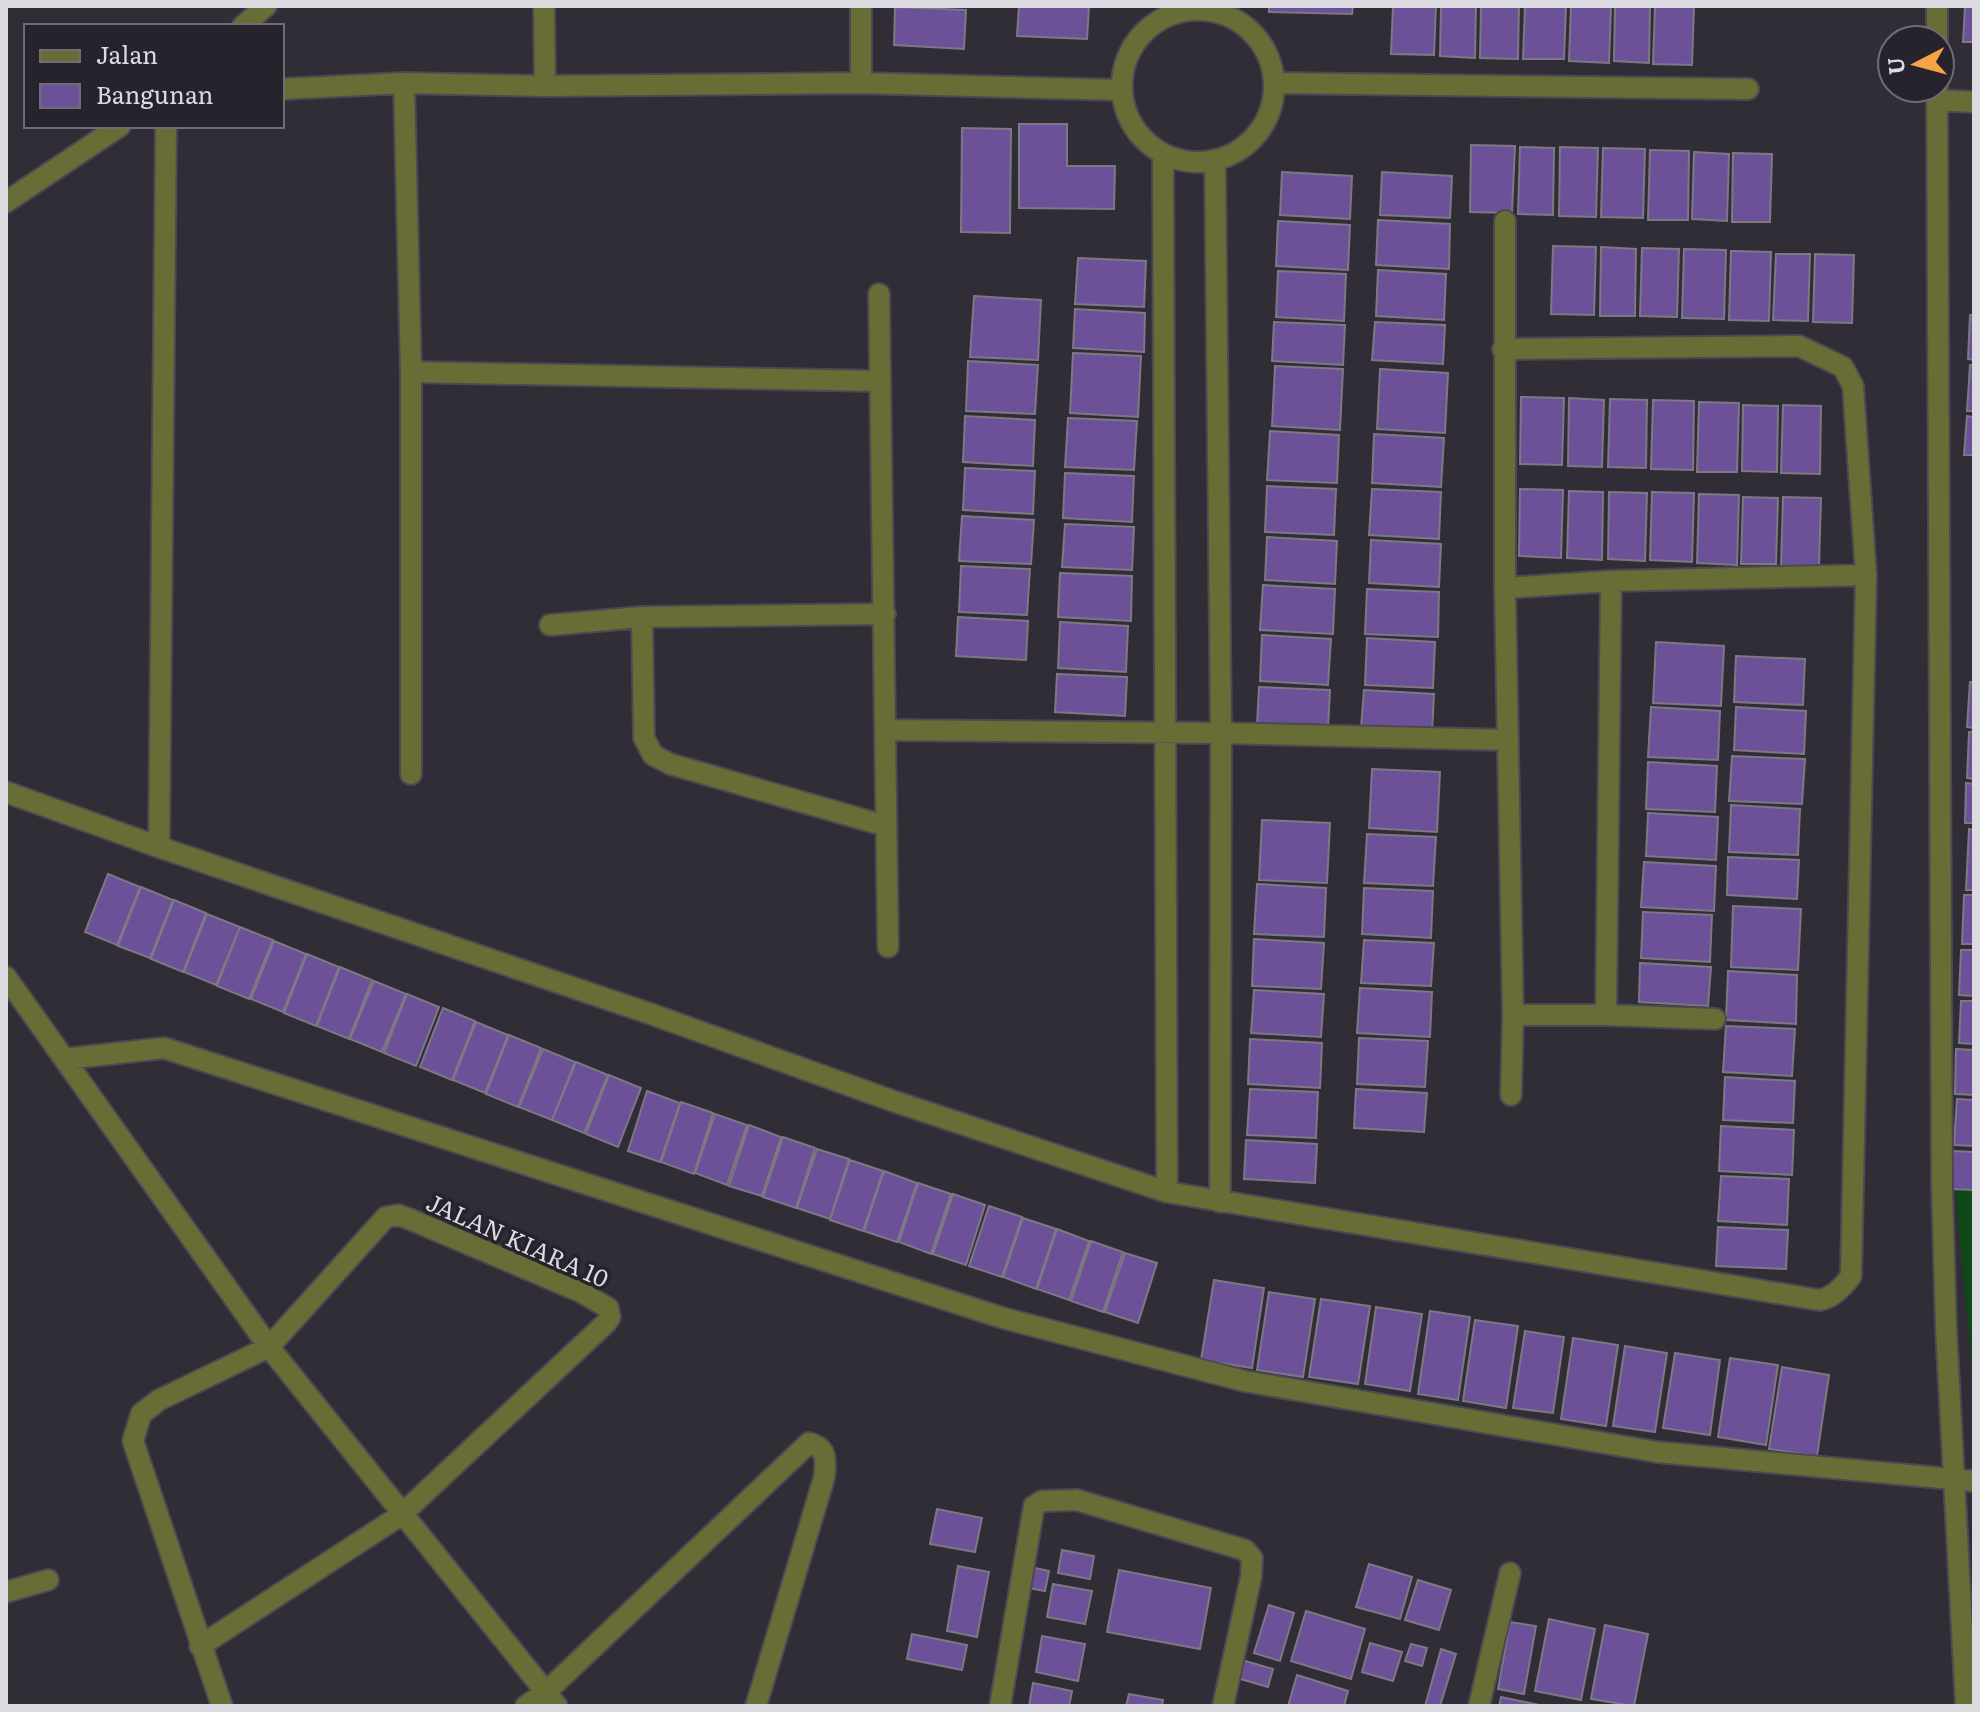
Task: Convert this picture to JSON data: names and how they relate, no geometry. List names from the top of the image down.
{
  "streets": {
    "street": ["JALAN KIARA 10"]
  },
  "legend": ["Jalan", "Bangunan"],
  "north": "left"
}
